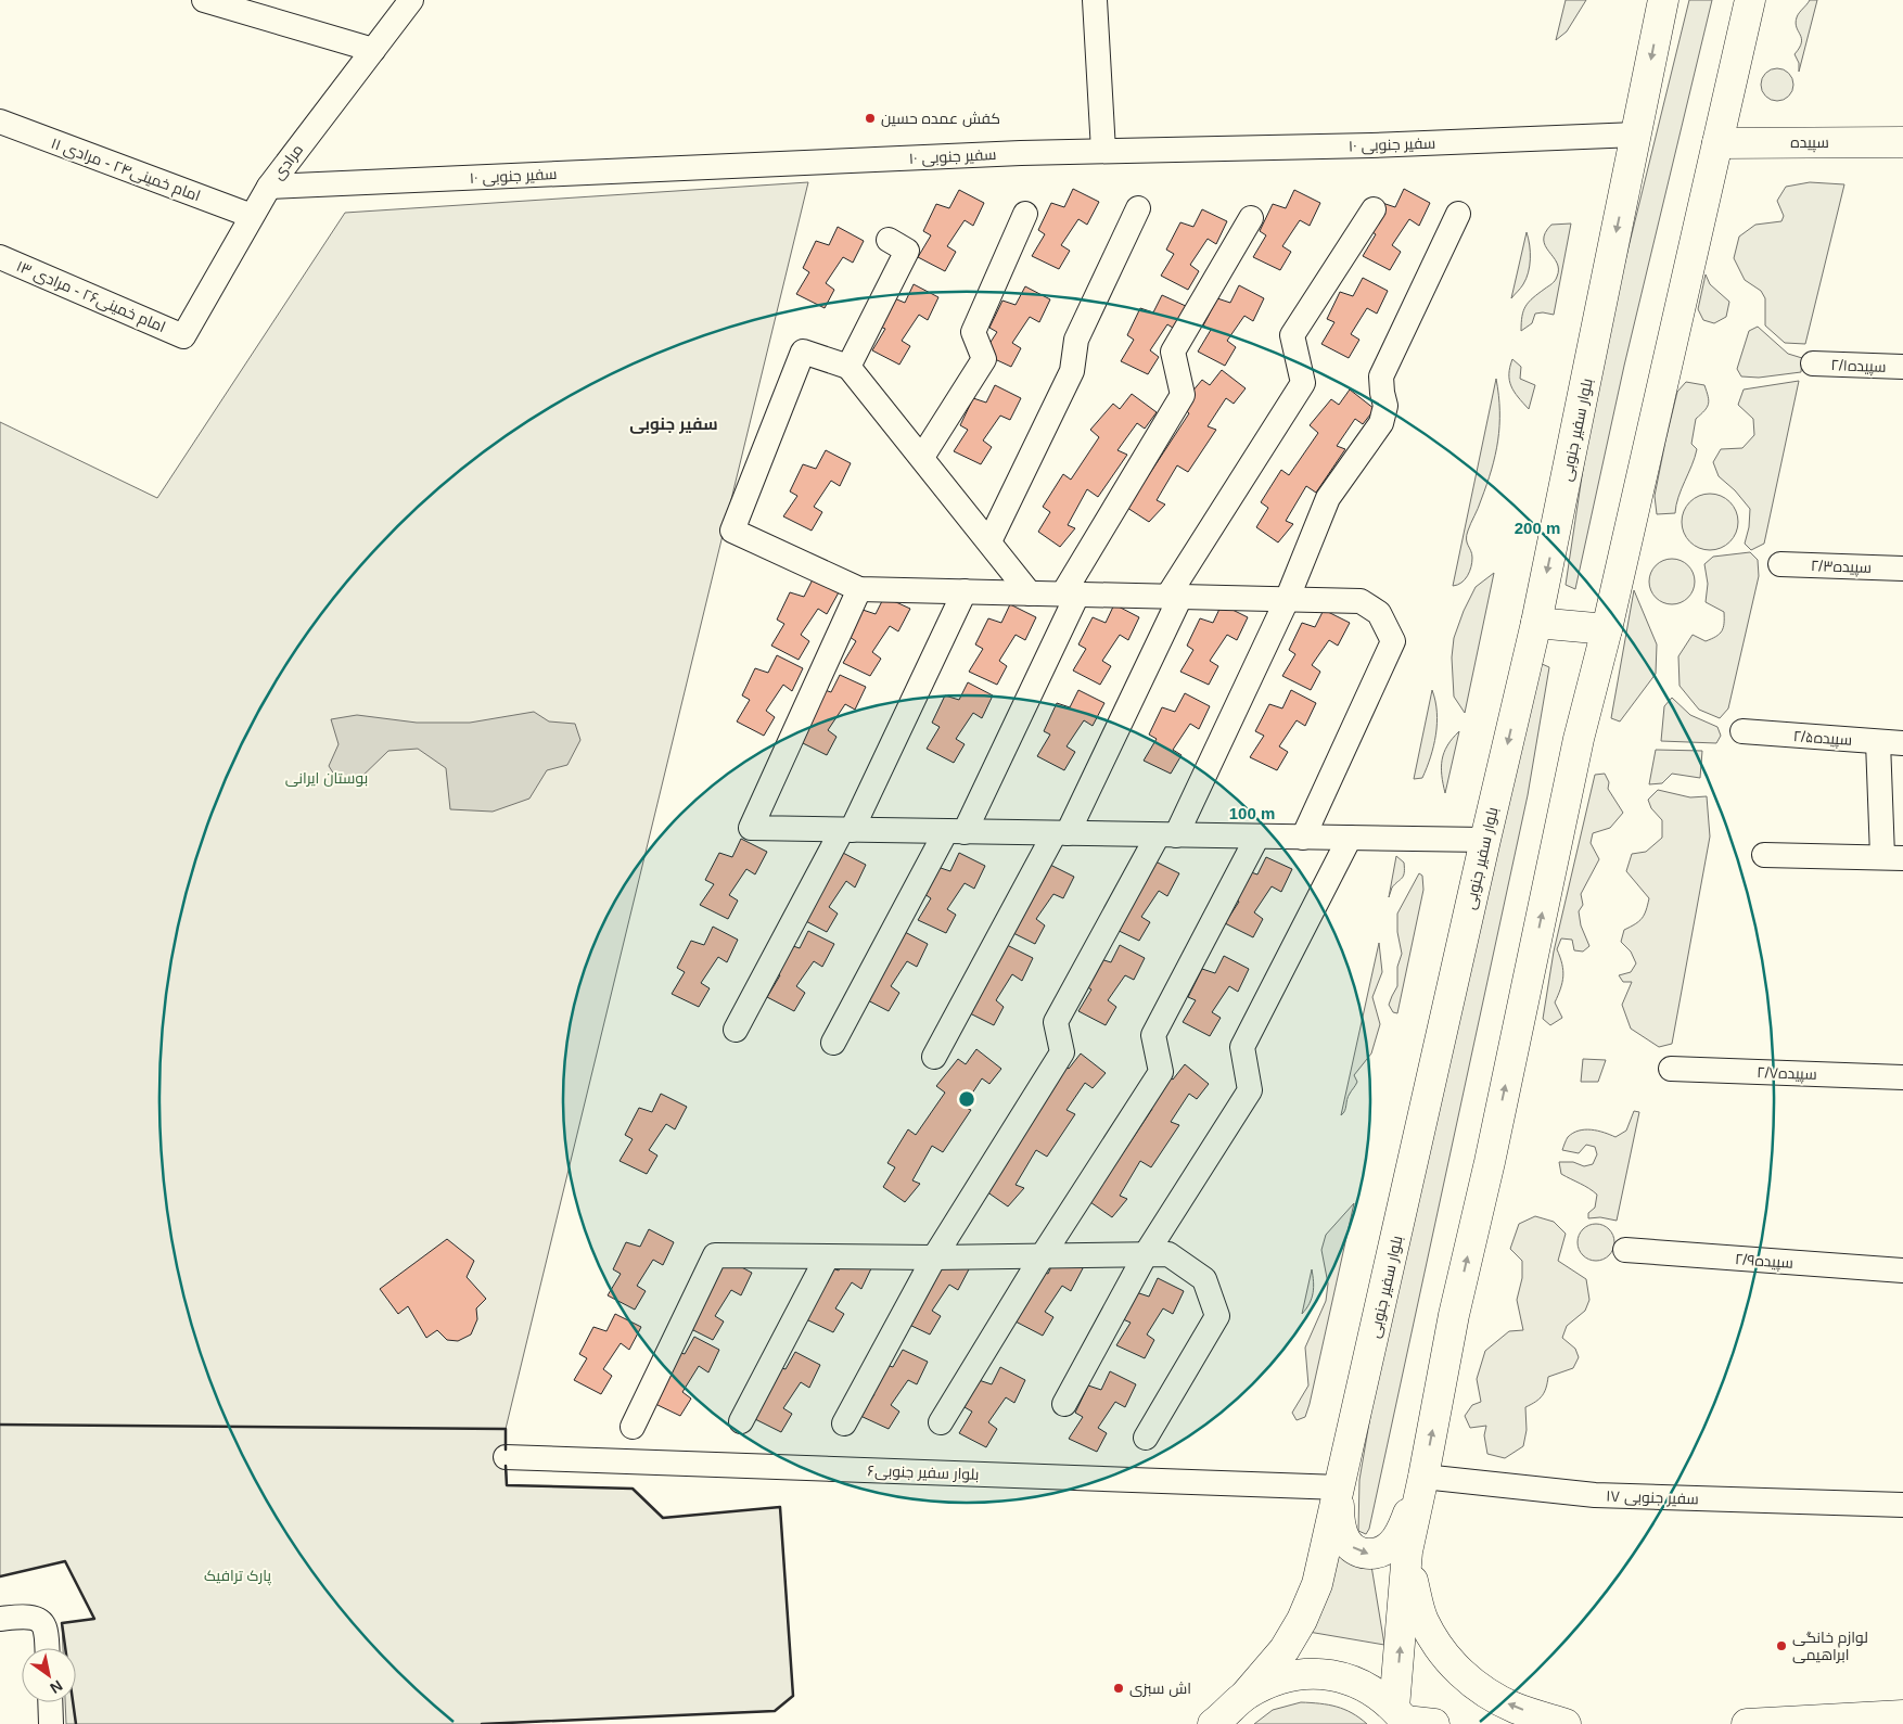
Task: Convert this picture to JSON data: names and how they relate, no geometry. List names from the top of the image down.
{
  "streets": {
    "main road": ["سپیده", "بلوار سفیر جنوبی"],
    "street": [
      "سفیر جنوبی ۱۰",
      "مرادی",
      "امام خمینی۲۴ - مرادی ۱۱",
      "امام خمینی۲۶ - مرادی ۱۳",
      "سپیده۲/۱",
      "سپیده۲/۳",
      "سپیده۲/۵",
      "سپیده۲/۷",
      "سپیده۲/۹",
      "بلوار سفیر جنوبی۶",
      "سفیر جنوبی ۱۷"
    ]
  },
  "crossings": [
    ["سفیر جنوبی ۱۰", "مرادی"],
    ["سفیر جنوبی ۱۰", "بلوار سفیر جنوبی"],
    ["مرادی", "امام خمینی۲۴ - مرادی ۱۱"],
    ["مرادی", "امام خمینی۲۶ - مرادی ۱۳"],
    ["بلوار سفیر جنوبی", "بلوار سفیر جنوبی۶"]
  ],
  "districts": ["سفیر جنوبی"],
  "parks": ["بوستان ایرانی", "پارک ترافیک"],
  "places": ["کفش عمده حسین", "لوازم خانگی ابراهیمی", "اش سبزی"],
  "north": "bottom right",
  "rings": ["200 m", "100 m"]
}
